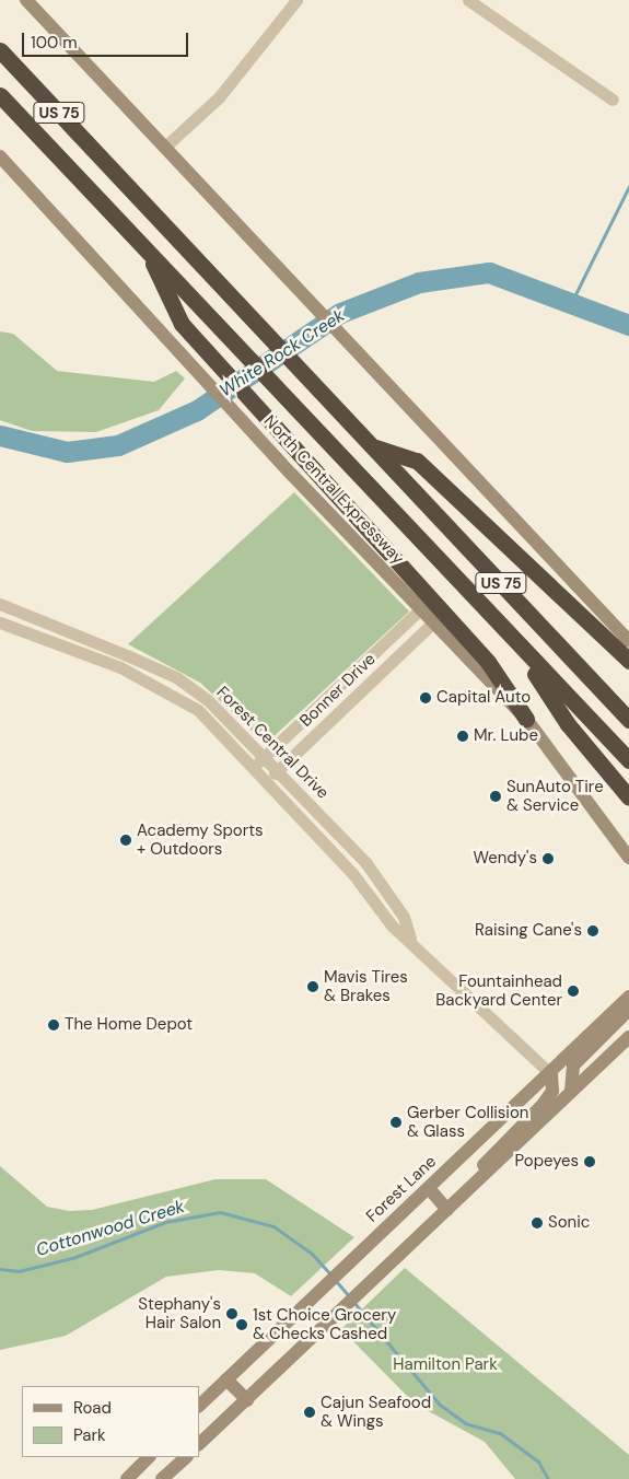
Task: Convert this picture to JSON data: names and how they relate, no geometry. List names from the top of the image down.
{
  "streets": {
    "highway": ["US 75", "North Central Expressway"],
    "main road": ["Forest Lane"],
    "street": ["Bonner Drive", "Forest Central Drive"]
  },
  "crossings": [
    ["North Central Expressway", "Bonner Drive"],
    ["Bonner Drive", "Forest Central Drive"],
    ["Forest Central Drive", "Forest Lane"]
  ],
  "water": ["White Rock Creek", "Cottonwood Creek"],
  "parks": ["Hamilton Park"],
  "places": [
    "Capital Auto",
    "Mr. Lube",
    "SunAuto Tire & Service",
    "Academy Sports + Outdoors",
    "Wendy's",
    "Raising Cane's",
    "Mavis Tires & Brakes",
    "Fountainhead Backyard Center",
    "The Home Depot",
    "Gerber Collision & Glass",
    "Popeyes",
    "Sonic",
    "Stephany's Hair Salon",
    "1st Choice Grocery & Checks Cashed",
    "Cajun Seafood & Wings"
  ],
  "legend": ["Road", "Park"],
  "scale_bar": "100 m"
}
